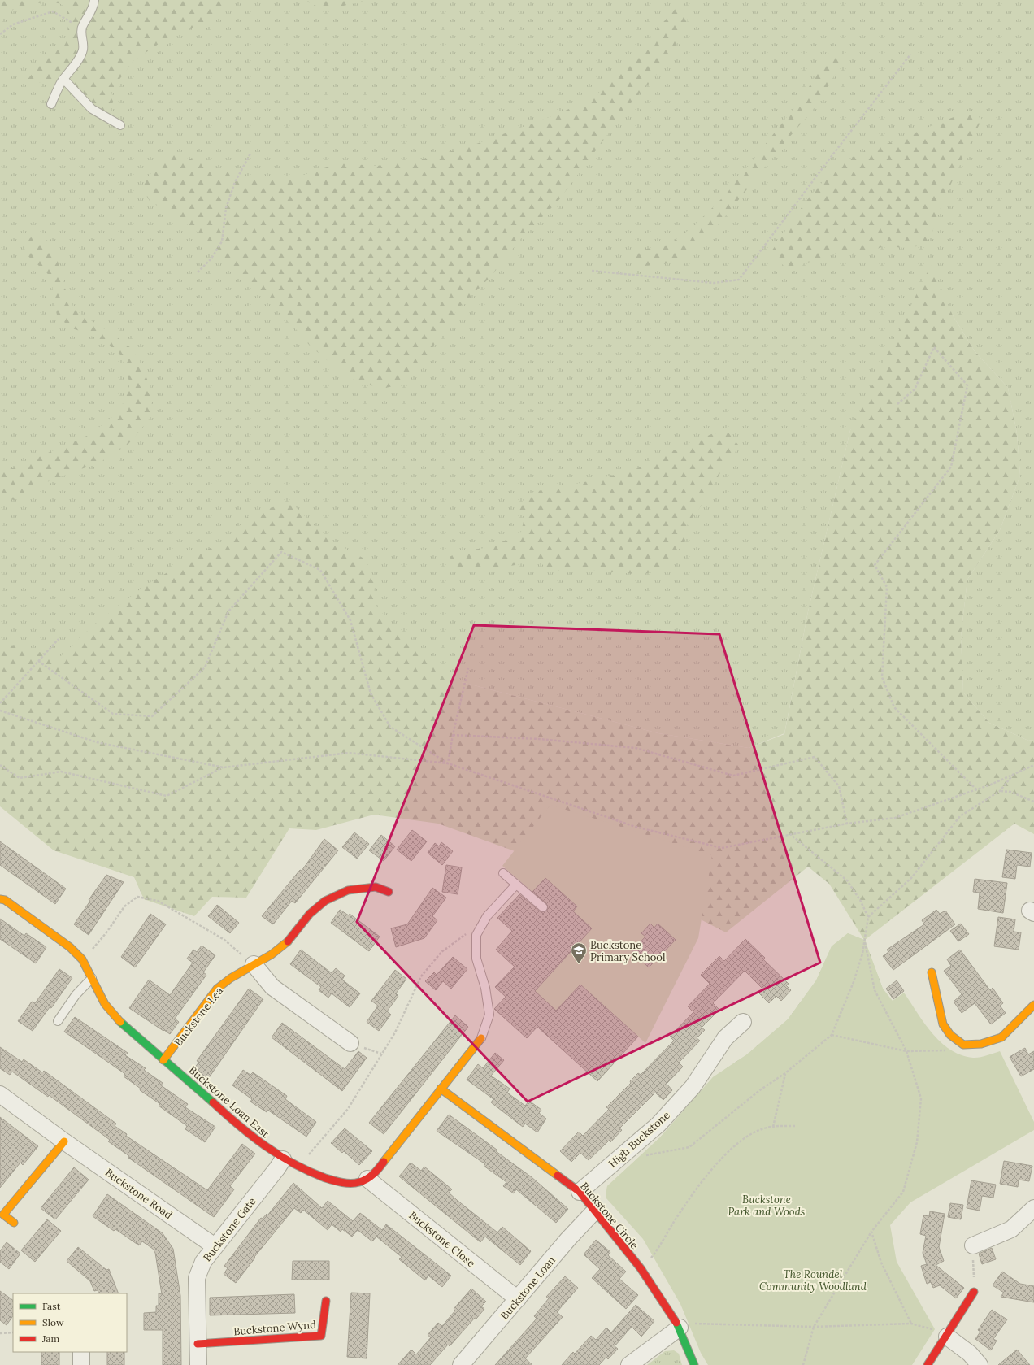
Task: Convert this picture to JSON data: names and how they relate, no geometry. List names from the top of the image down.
{
  "streets": {
    "street": [
      "Buckstone Lea",
      "Buckstone Loan East",
      "High Buckstone",
      "Buckstone Road",
      "Buckstone Circle",
      "Buckstone Gate",
      "Buckstone Close",
      "Buckstone Loan",
      "Buckstone Wynd"
    ]
  },
  "crossings": [
    ["Buckstone Lea", "Buckstone Loan East"],
    ["Buckstone Loan East", "Buckstone Gate"],
    ["Buckstone Loan East", "Buckstone Close"],
    ["High Buckstone", "Buckstone Circle"],
    ["Buckstone Road", "Buckstone Gate"],
    ["Buckstone Circle", "Buckstone Loan"],
    ["Buckstone Gate", "Buckstone Wynd"],
    ["Buckstone Close", "Buckstone Loan"]
  ],
  "parks": ["Buckstone Park and Woods", "The Roundel Community Woodland"],
  "places": {
    "school or university": ["Buckstone Primary School"]
  },
  "legend": ["Fast", "Slow", "Jam"]
}
